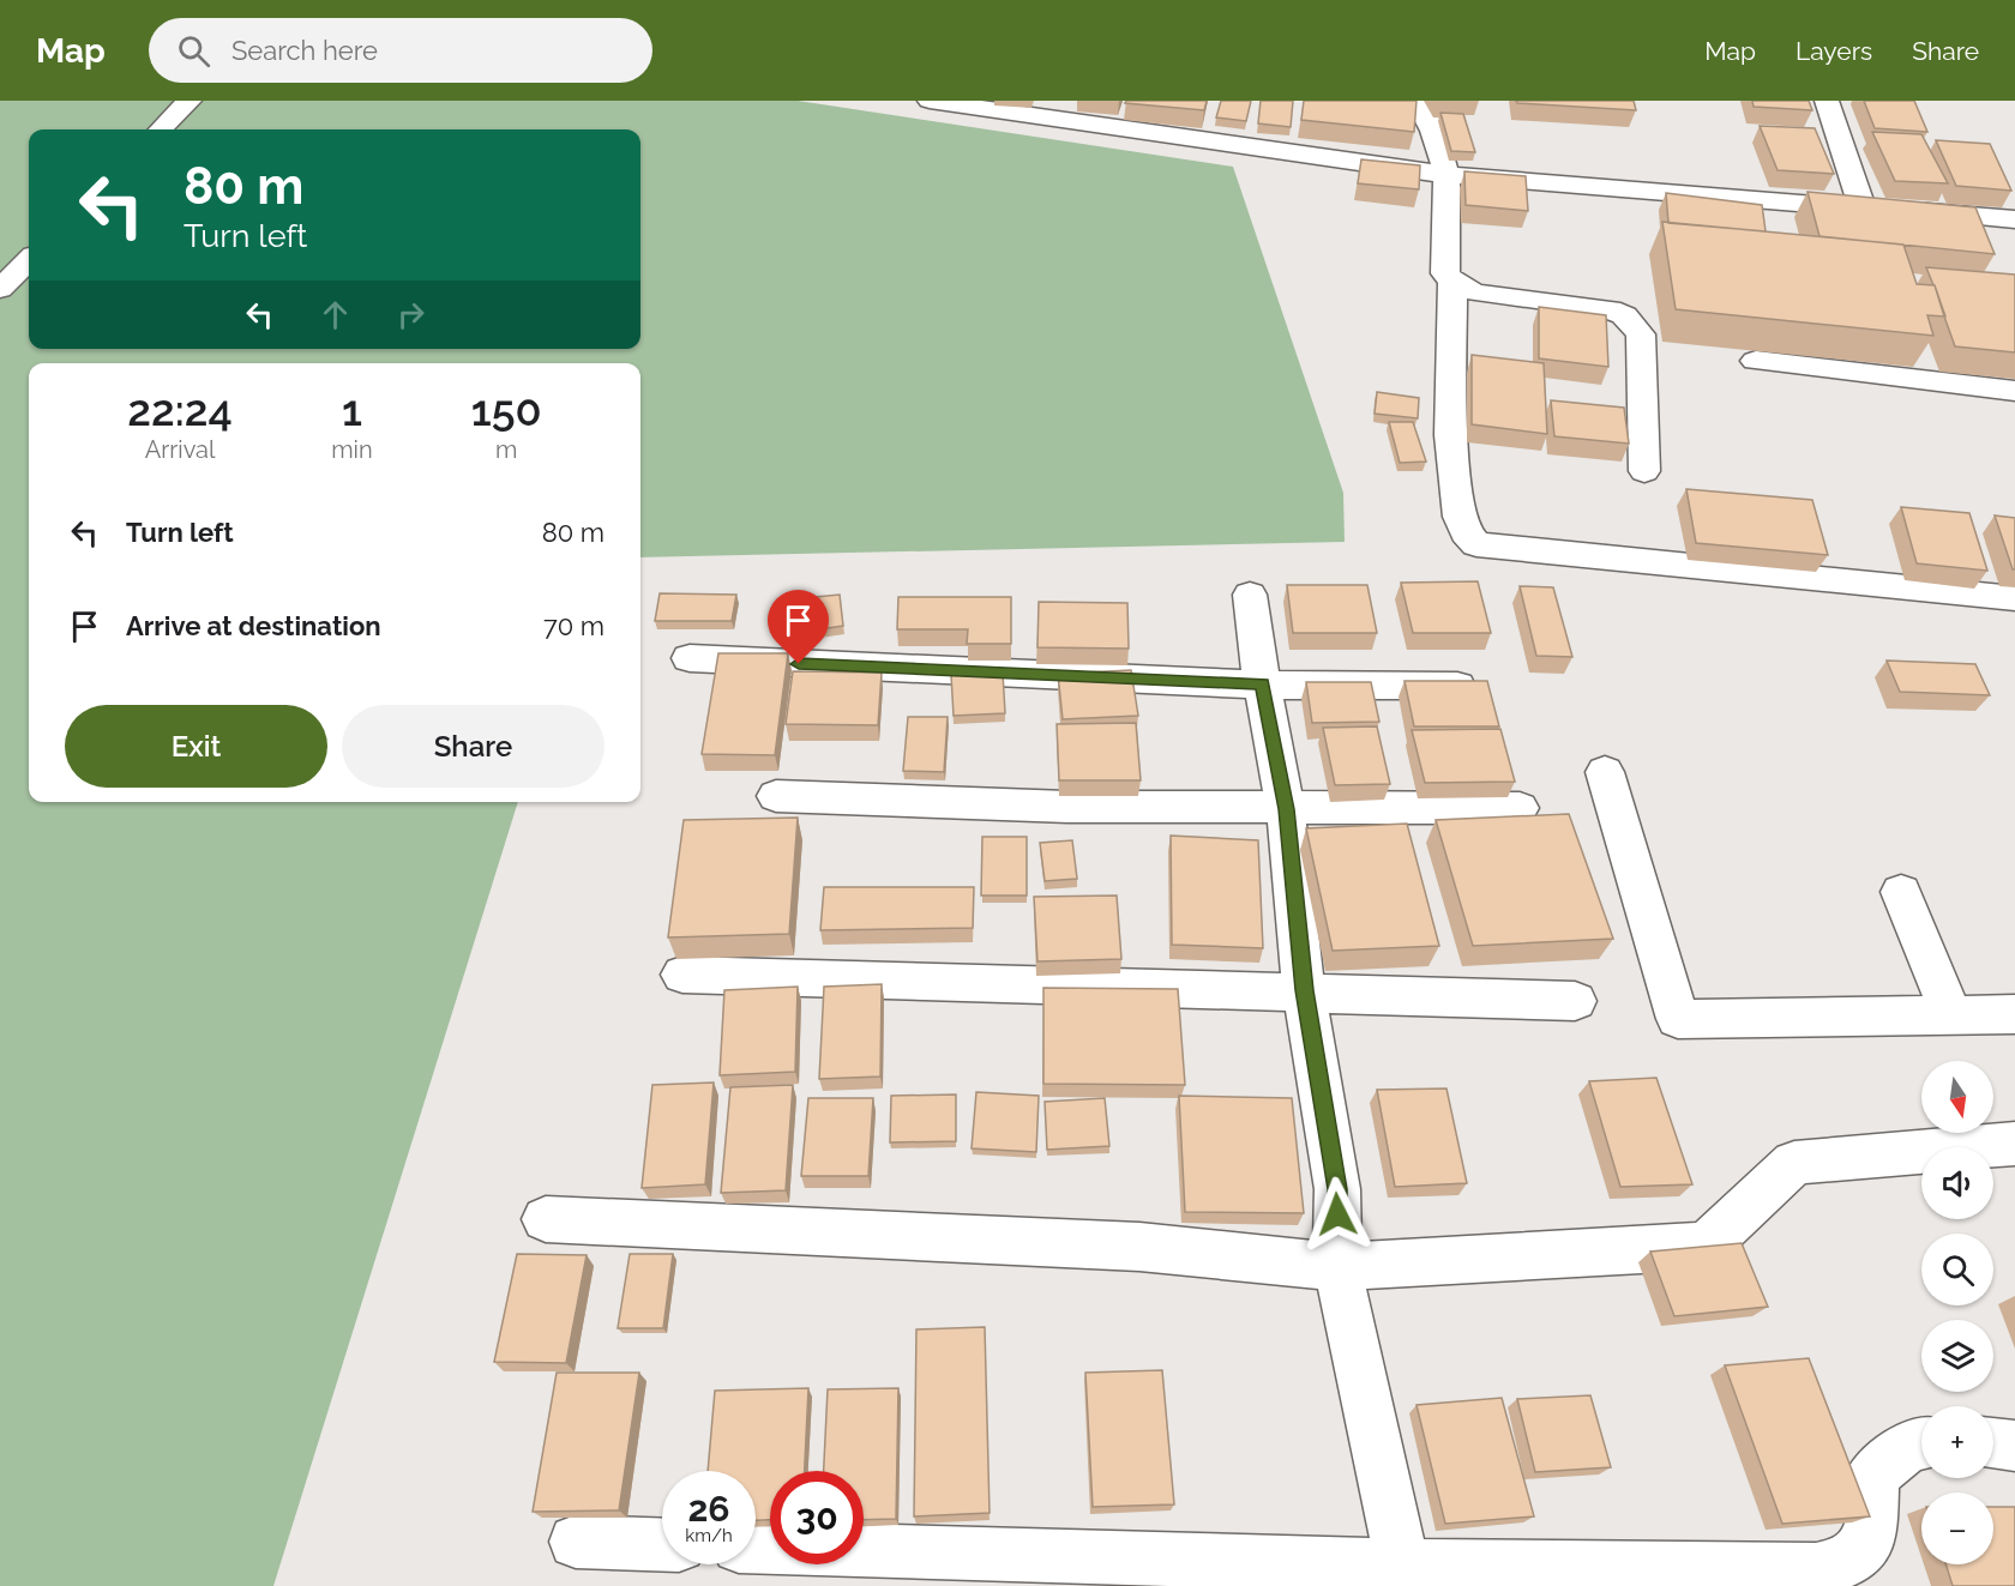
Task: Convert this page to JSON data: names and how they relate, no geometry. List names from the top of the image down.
{
  "north": "bottom",
  "page": {
    "header": "Map",
    "search": "Search here",
    "nav": ["Map", "Layers", "Share"],
    "turn": ["80 m", "Turn left"],
    "eta": [
      "22:24",
      "Arrival",
      "1",
      "min",
      "150",
      "m"
    ],
    "list": [
      {
        "name": "Turn left",
        "value": "80 m"
      },
      {
        "name": "Arrive at destination",
        "value": "70 m"
      }
    ],
    "buttons": ["Exit", "Share"],
    "map_buttons": ["+", "−"],
    "speed": "26 km/h",
    "limit": "30"
  }
}
